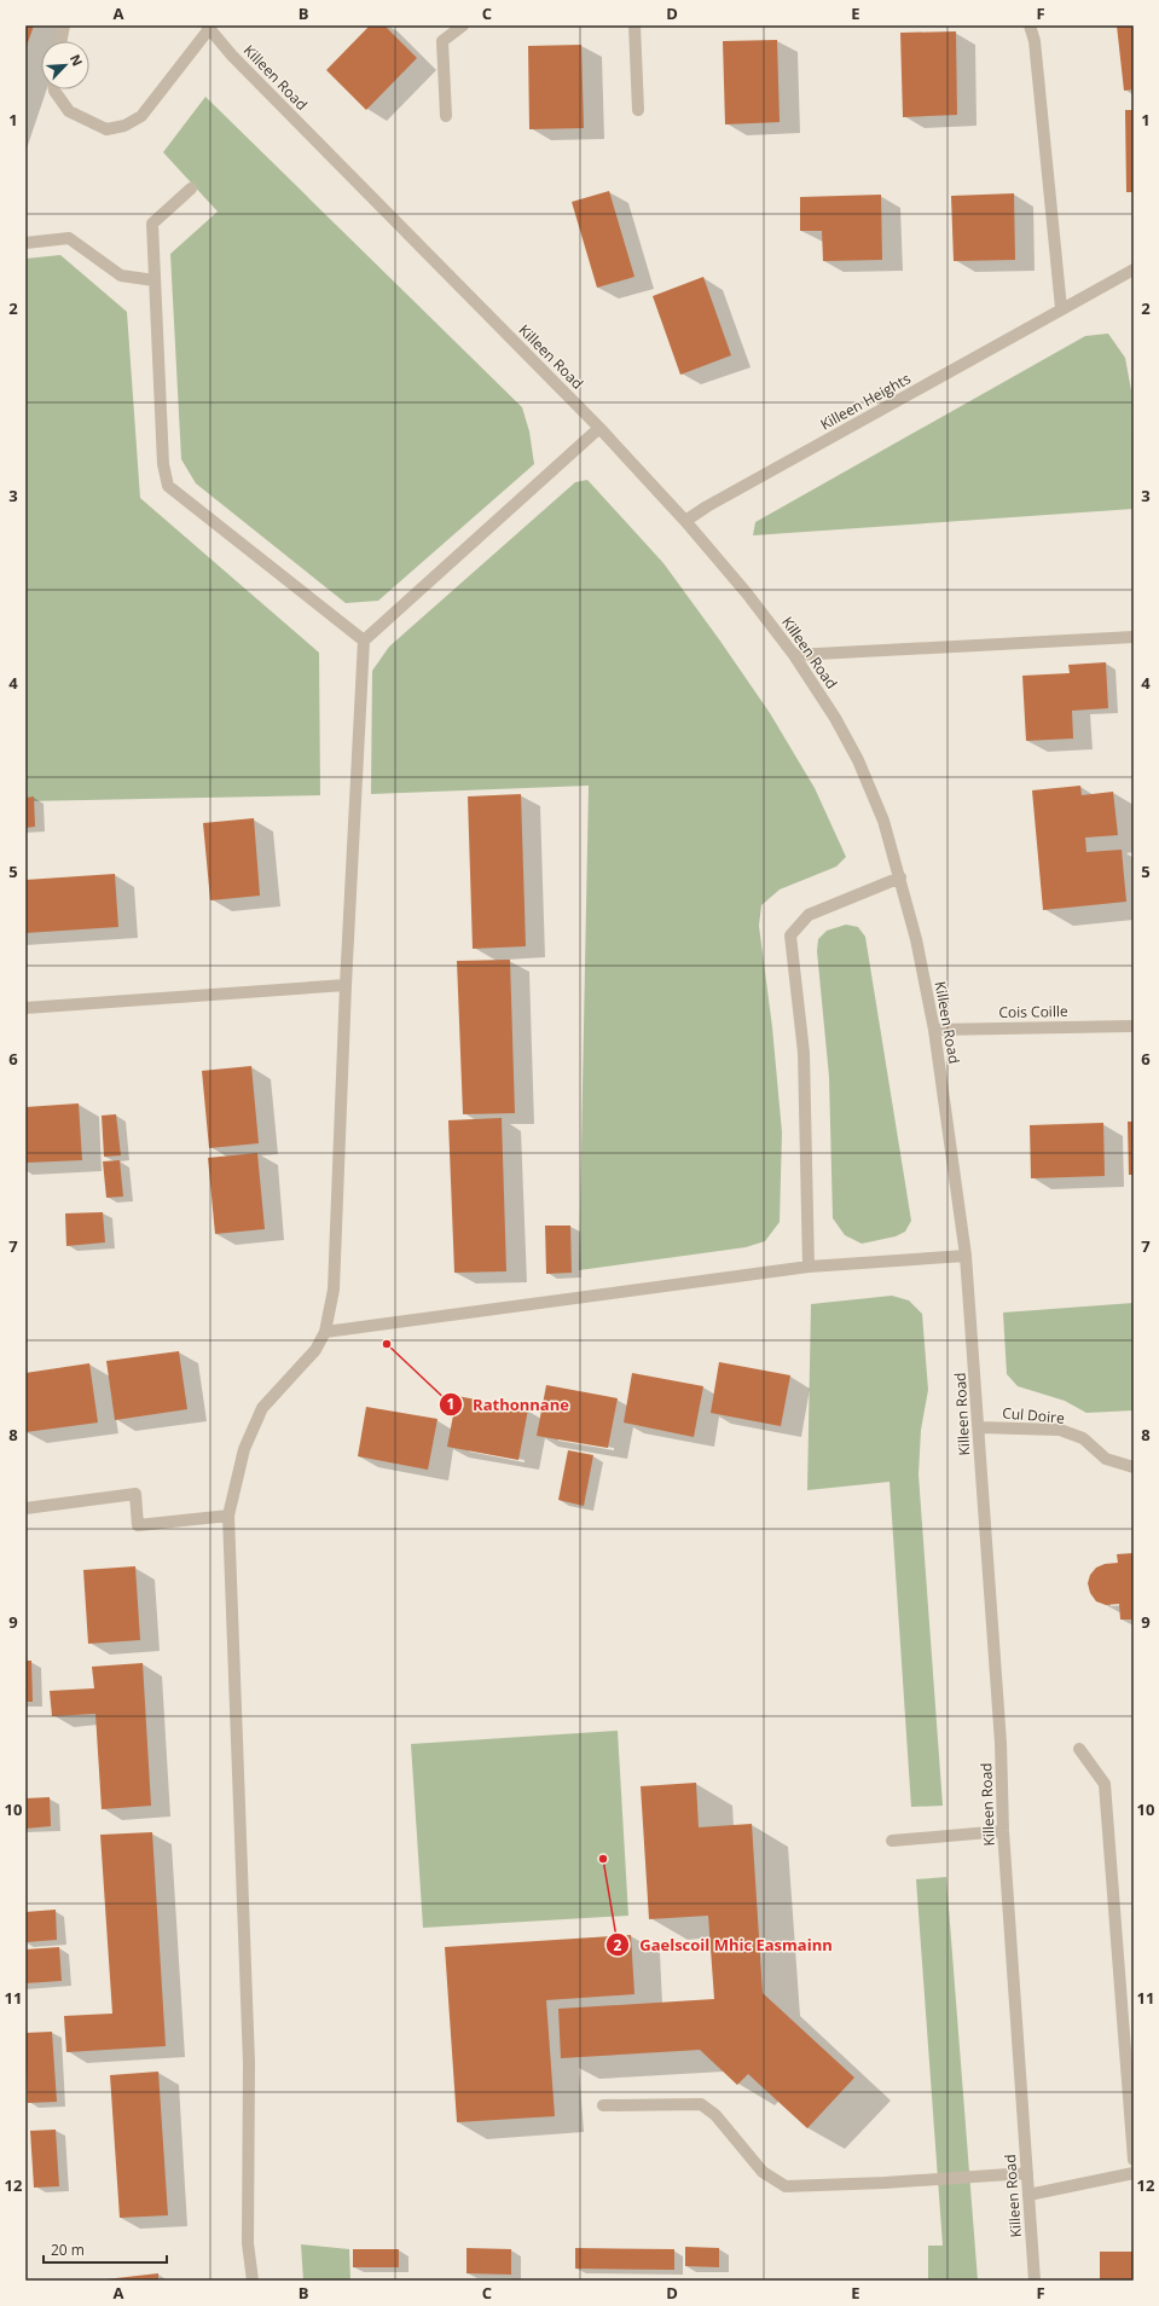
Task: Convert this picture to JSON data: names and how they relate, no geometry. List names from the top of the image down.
{
  "streets": {
    "street": [
      "Killeen Road",
      "Killeen Heights",
      "Cois Coille",
      "Cul Doire"
    ]
  },
  "crossings": [
    ["Killeen Road", "Killeen Heights"],
    ["Killeen Road", "Cois Coille"],
    ["Killeen Road", "Cul Doire"]
  ],
  "places": ["Rathonnane", "Gaelscoil Mhic Easmainn"],
  "scale_bar": "20 m",
  "north": "top right",
  "grid": {
    "columns": [
      "A",
      "B",
      "C",
      "D",
      "E",
      "F"
    ],
    "rows": [
      "1",
      "2",
      "3",
      "4",
      "5",
      "6",
      "7",
      "8",
      "9",
      "10",
      "11",
      "12"
    ]
  }
}
